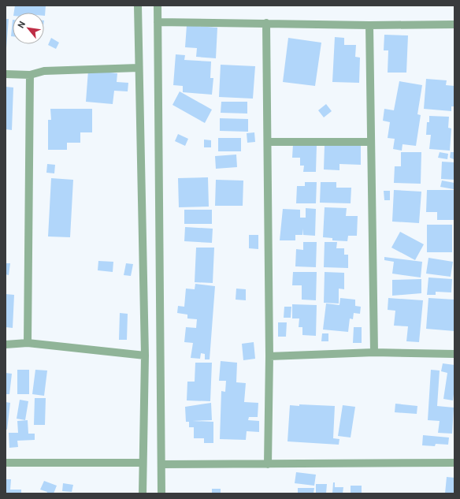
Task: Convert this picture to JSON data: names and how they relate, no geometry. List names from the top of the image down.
{
  "north": "top left"
}
